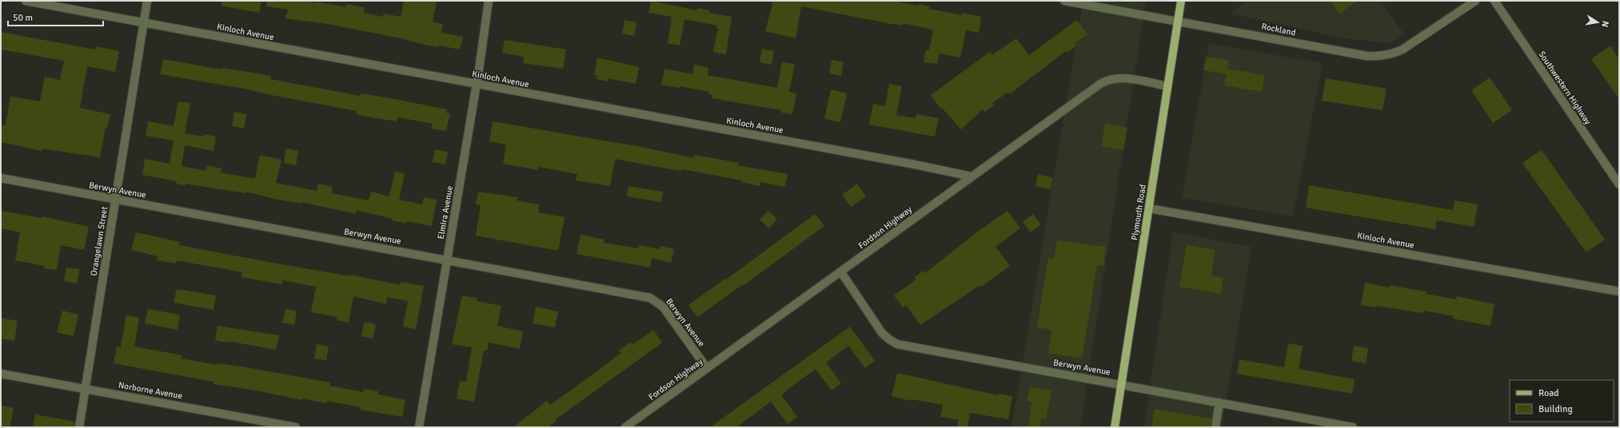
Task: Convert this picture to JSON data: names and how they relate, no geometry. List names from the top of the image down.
{
  "streets": {
    "main road": ["Plymouth Road"],
    "street": [
      "Rockland",
      "Kinloch Avenue",
      "Southwestern Highway",
      "Berwyn Avenue",
      "Elmira Avenue",
      "Fordson Highway",
      "Orangelawn Street",
      "Norborne Avenue"
    ]
  },
  "crossings": [
    ["Rockland", "Plymouth Road"],
    ["Kinloch Avenue", "Elmira Avenue"],
    ["Kinloch Avenue", "Plymouth Road"],
    ["Kinloch Avenue", "Fordson Highway"],
    ["Kinloch Avenue", "Orangelawn Street"],
    ["Berwyn Avenue", "Elmira Avenue"],
    ["Berwyn Avenue", "Plymouth Road"],
    ["Berwyn Avenue", "Fordson Highway"],
    ["Berwyn Avenue", "Orangelawn Street"],
    ["Plymouth Road", "Fordson Highway"],
    ["Orangelawn Street", "Norborne Avenue"]
  ],
  "legend": ["Road", "Building"],
  "scale_bar": "50 m",
  "north": "right"
}
